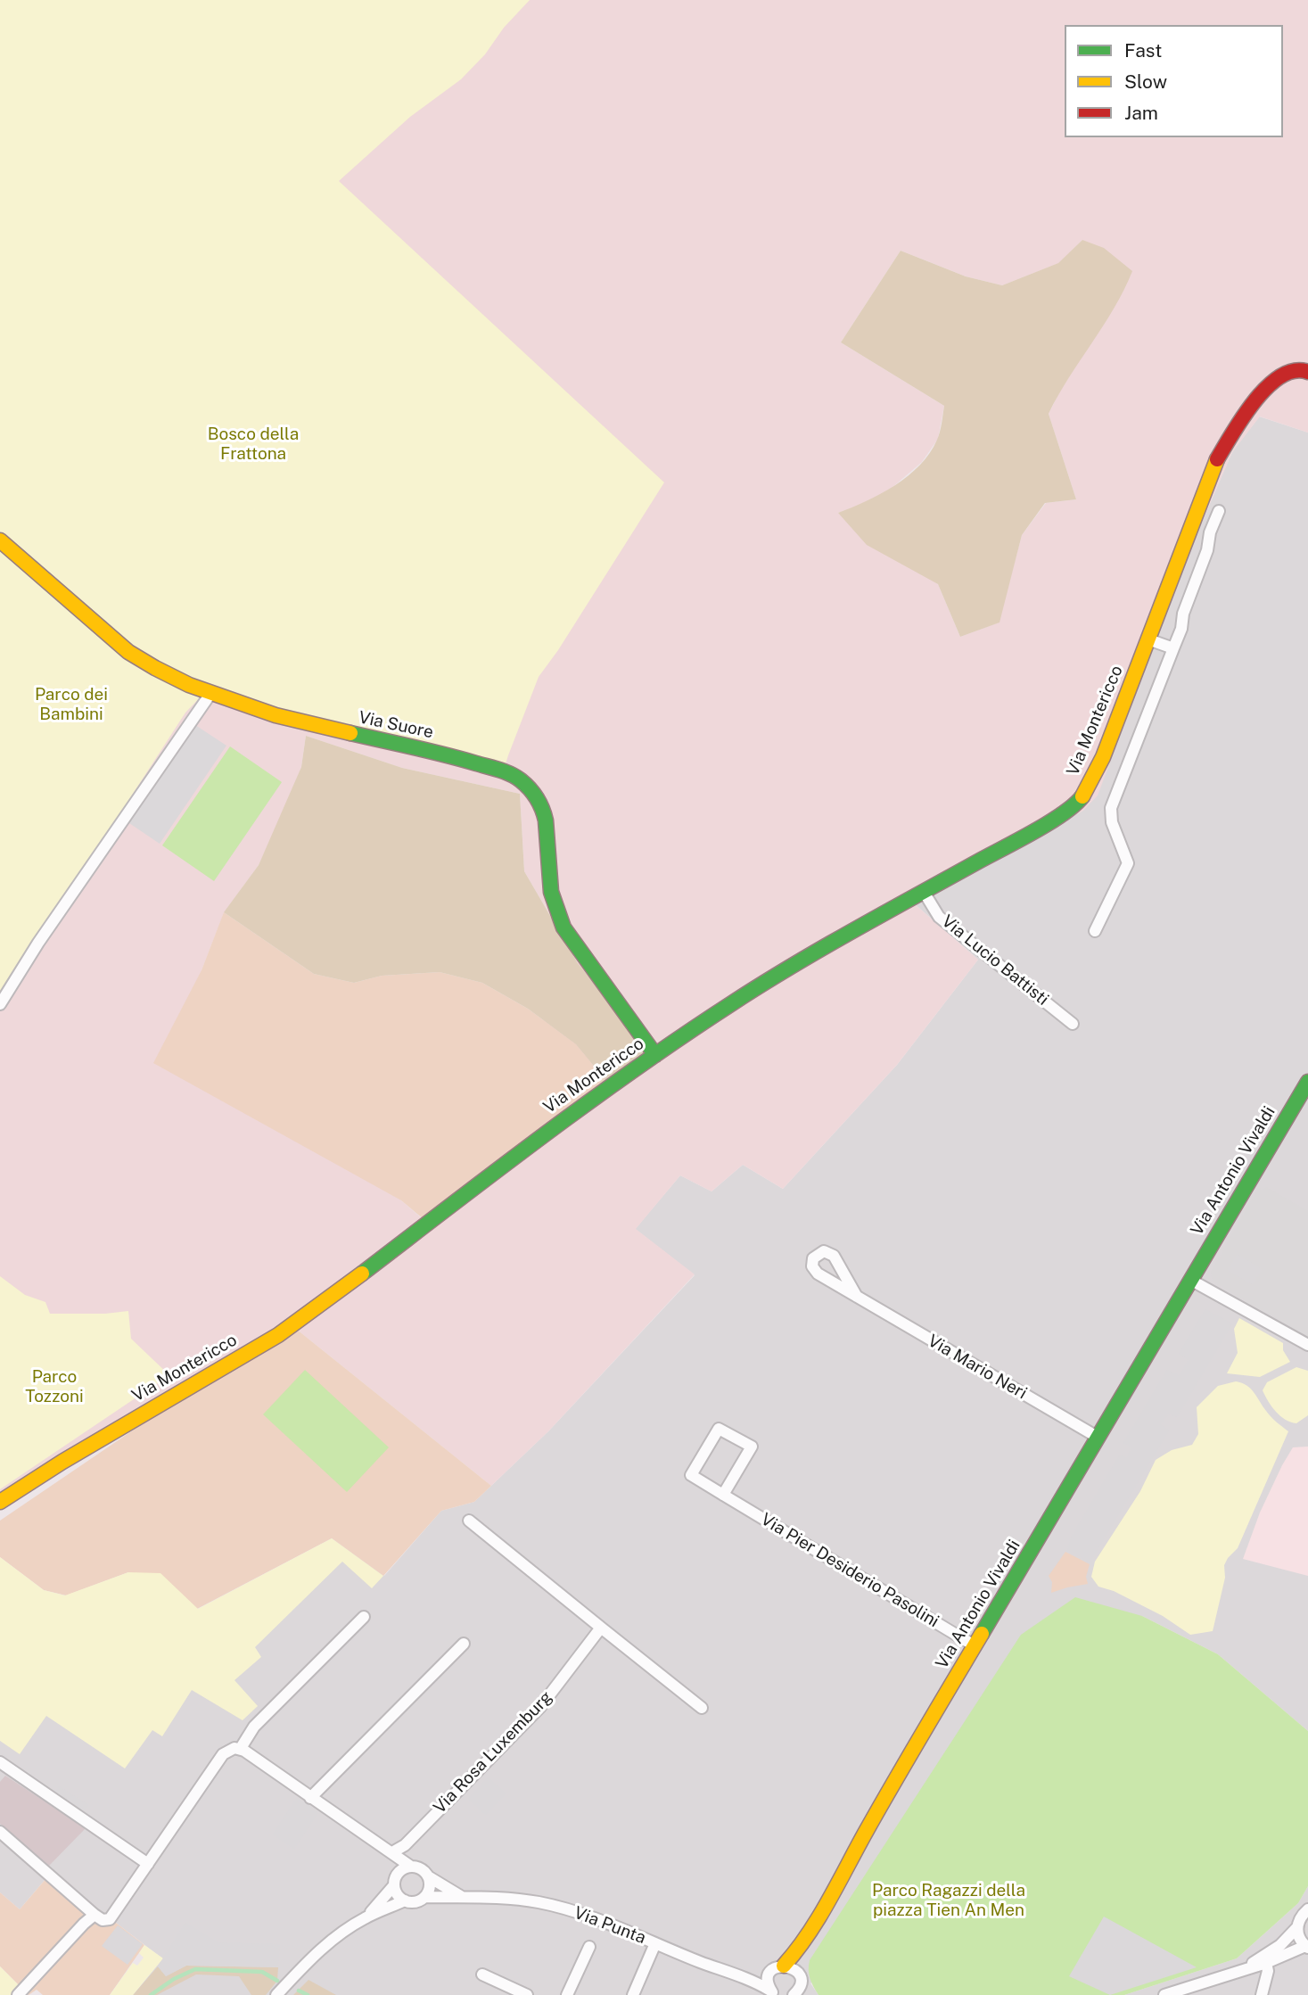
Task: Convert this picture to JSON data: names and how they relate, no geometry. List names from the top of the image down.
{
  "streets": {
    "street": [
      "Via Montericco",
      "Via Suore",
      "Via Lucio Battisti",
      "Via Antonio Vivaldi",
      "Via Mario Neri",
      "Via Pier Desiderio Pasolini",
      "Via Rosa Luxemburg",
      "Via Punta"
    ]
  },
  "crossings": [
    ["Via Montericco", "Via Suore"],
    ["Via Montericco", "Via Lucio Battisti"],
    ["Via Antonio Vivaldi", "Via Mario Neri"],
    ["Via Antonio Vivaldi", "Via Pier Desiderio Pasolini"],
    ["Via Antonio Vivaldi", "Via Punta"]
  ],
  "parks": [
    "Bosco della Frattona",
    "Parco dei Bambini",
    "Parco Tozzoni",
    "Parco Ragazzi della piazza Tien An Men"
  ],
  "legend": ["Fast", "Slow", "Jam"]
}
